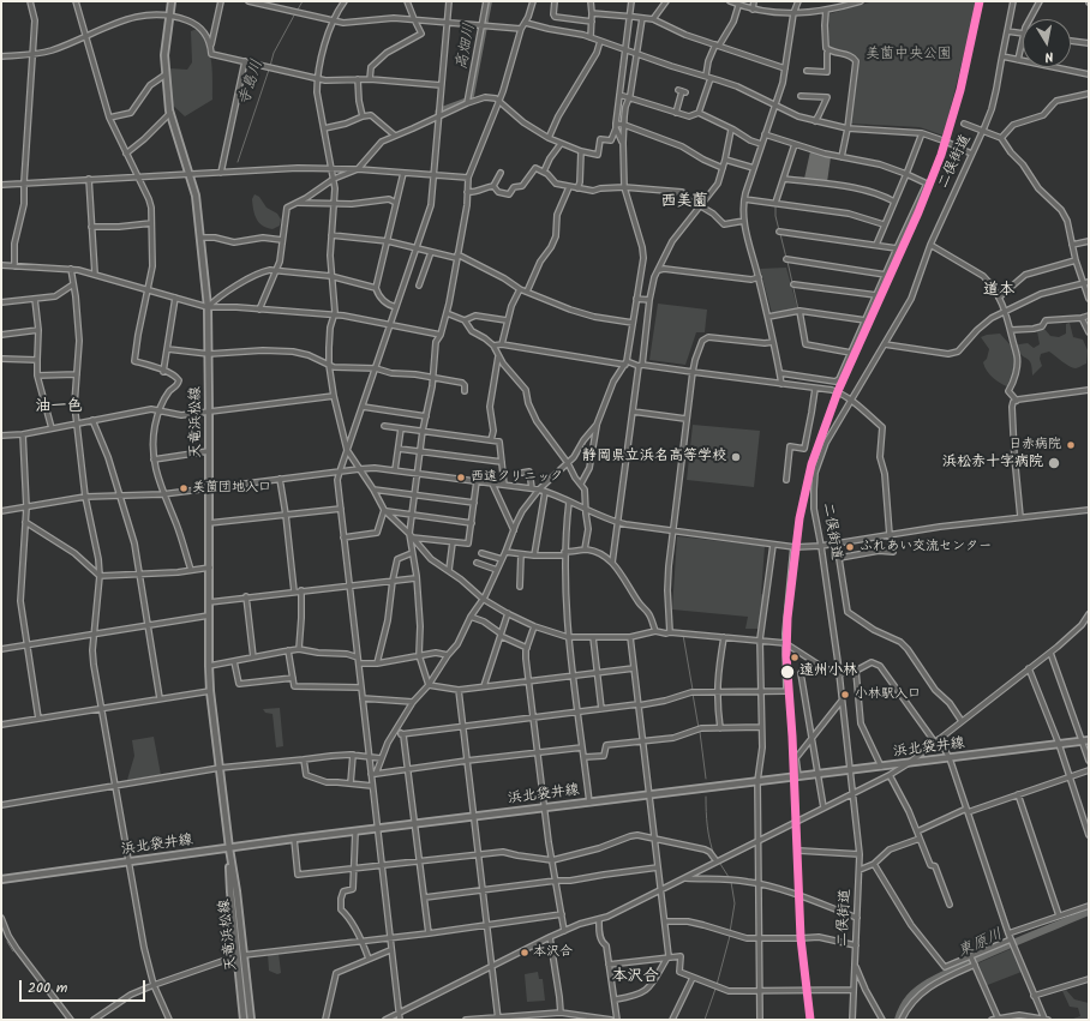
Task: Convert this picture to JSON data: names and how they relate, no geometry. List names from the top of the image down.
{
  "streets": {
    "main road": ["天竜浜松線", "浜北袋井線"],
    "street": ["二俣街道"]
  },
  "crossings": [
    ["二俣街道", "浜北袋井線"],
    ["天竜浜松線", "浜北袋井線"]
  ],
  "districts": [
    "西美薗",
    "道本",
    "油一色",
    "本沢合"
  ],
  "water": ["高畑川", "寺島川", "東原川"],
  "parks": ["美薗中央公園"],
  "places": [
    "日赤病院",
    "静岡県立浜名高等学校",
    "浜松赤十字病院",
    "西遠クリニック",
    "美薗団地入口",
    "ふれあい交流センター",
    "遠州小林",
    "小林駅入口",
    "本沢合"
  ],
  "scale_bar": "200 m",
  "north": "bottom"
}
